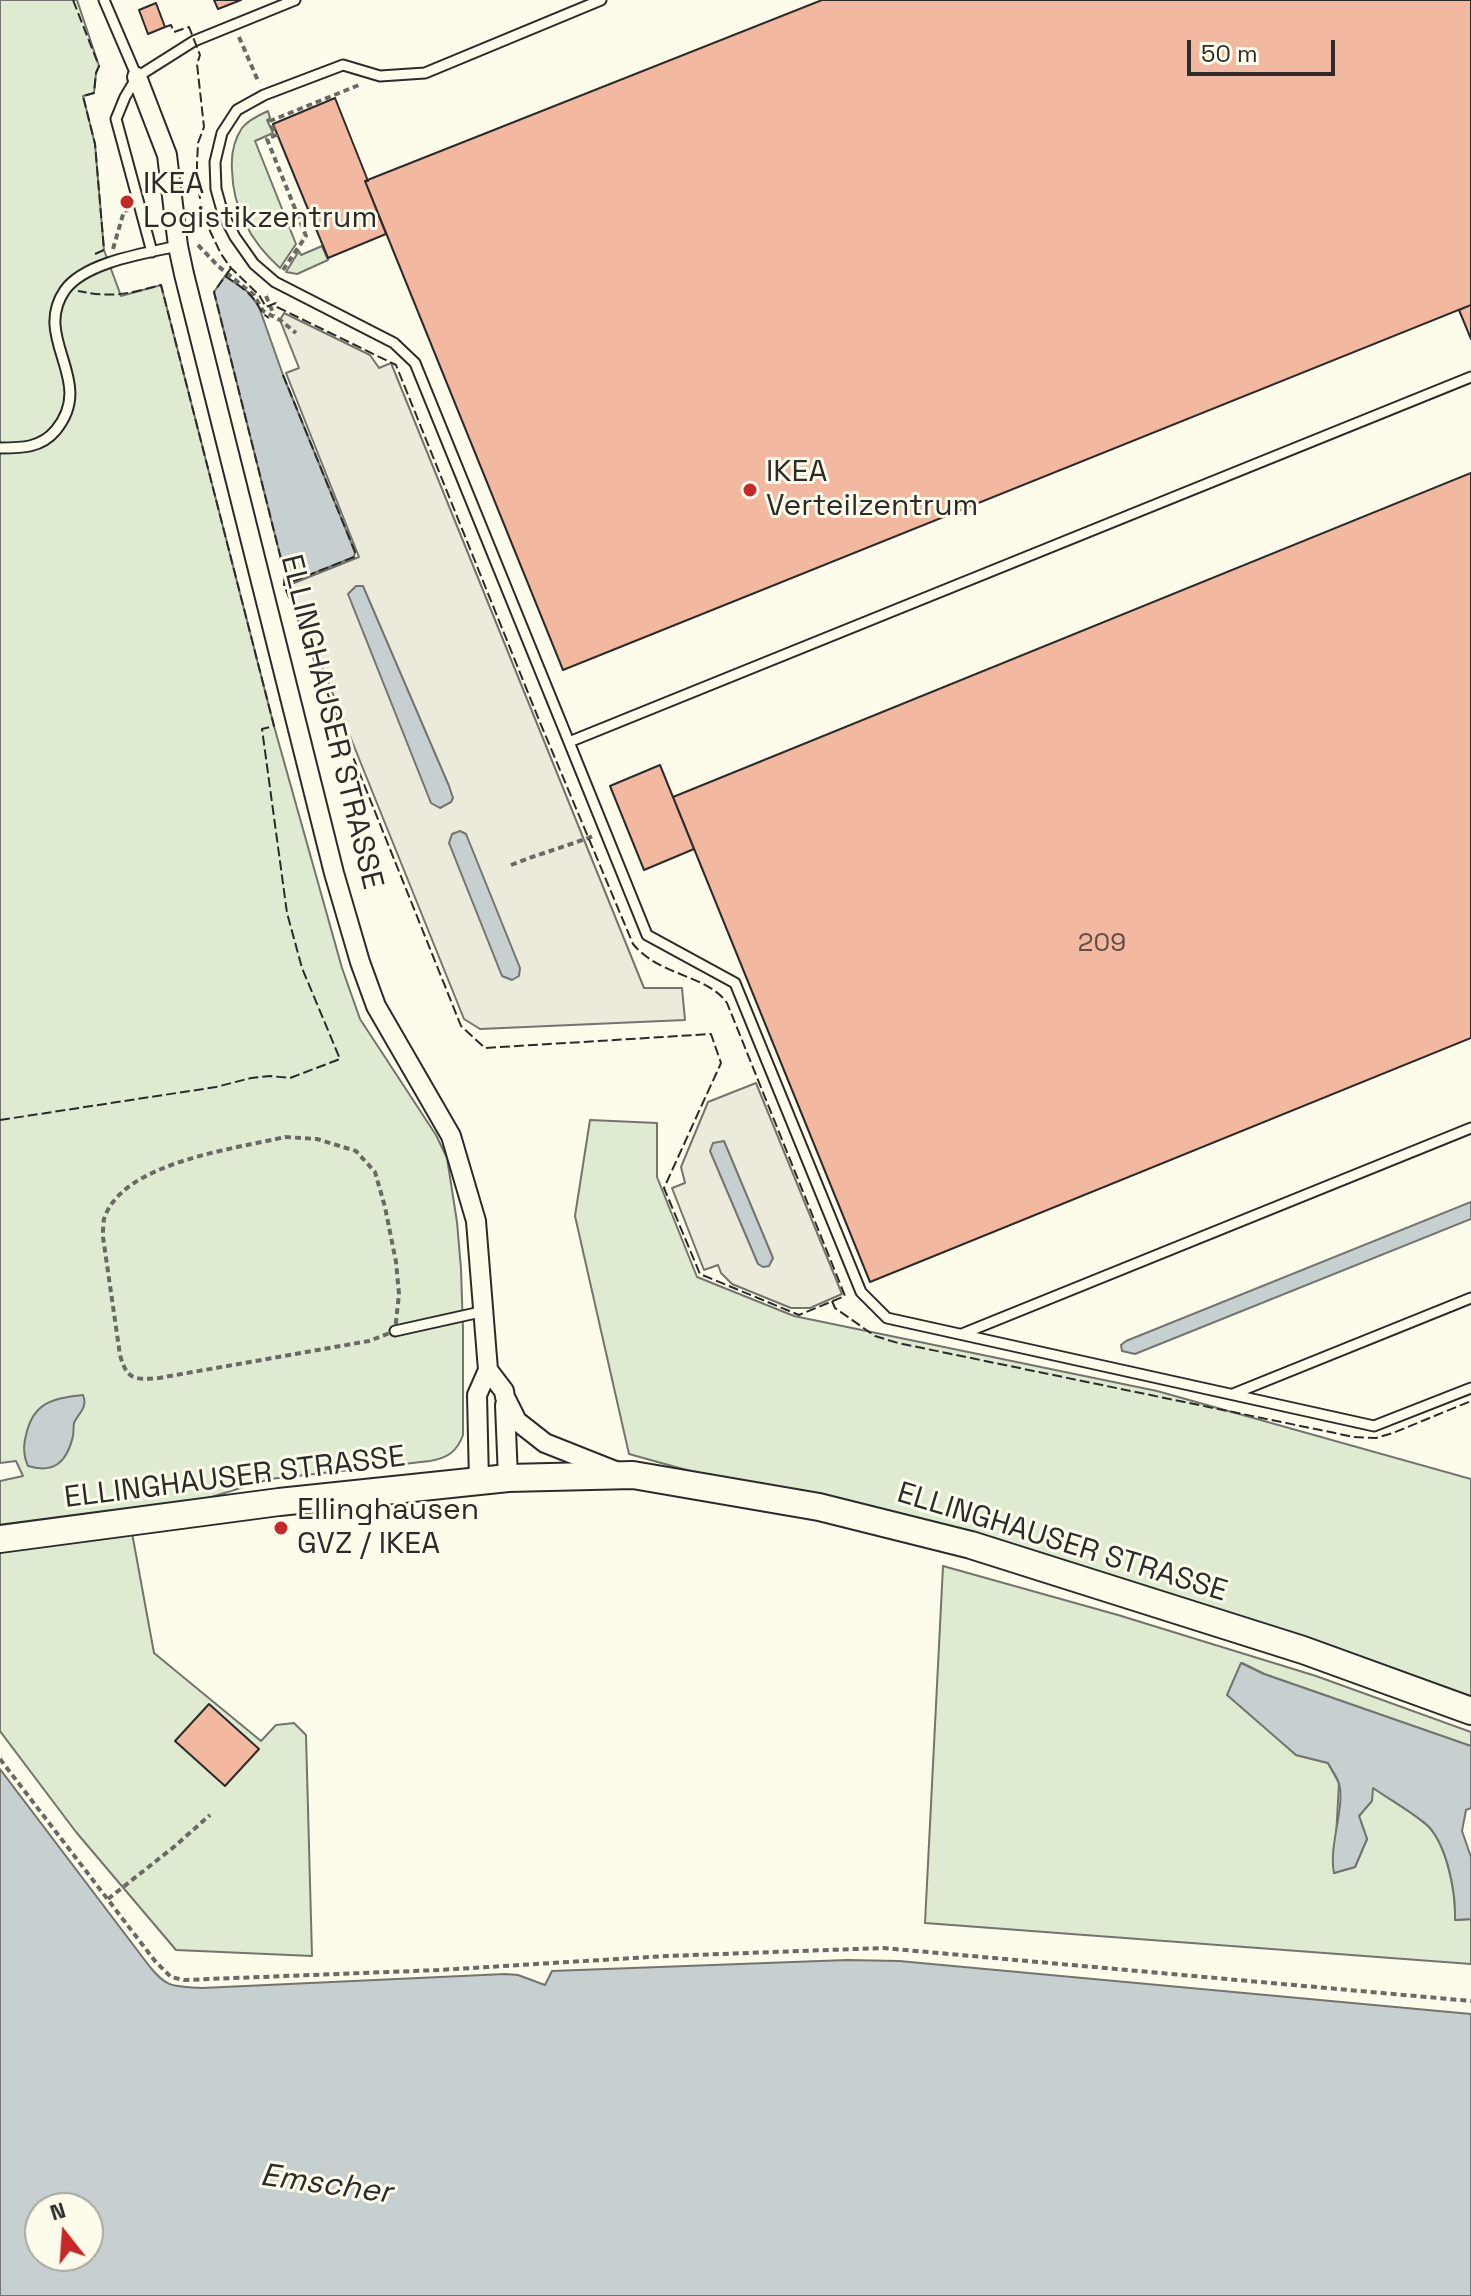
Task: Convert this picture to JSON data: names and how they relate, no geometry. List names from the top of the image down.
{
  "streets": {
    "main road": ["ELLINGHAUSER STRASSE"]
  },
  "water": ["Emscher"],
  "places": ["IKEA Logistikzentrum", "IKEA Verteilzentrum", "Ellinghausen GVZ / IKEA"],
  "house_numbers": ["209"],
  "scale_bar": "50 m",
  "north": "top"
}
